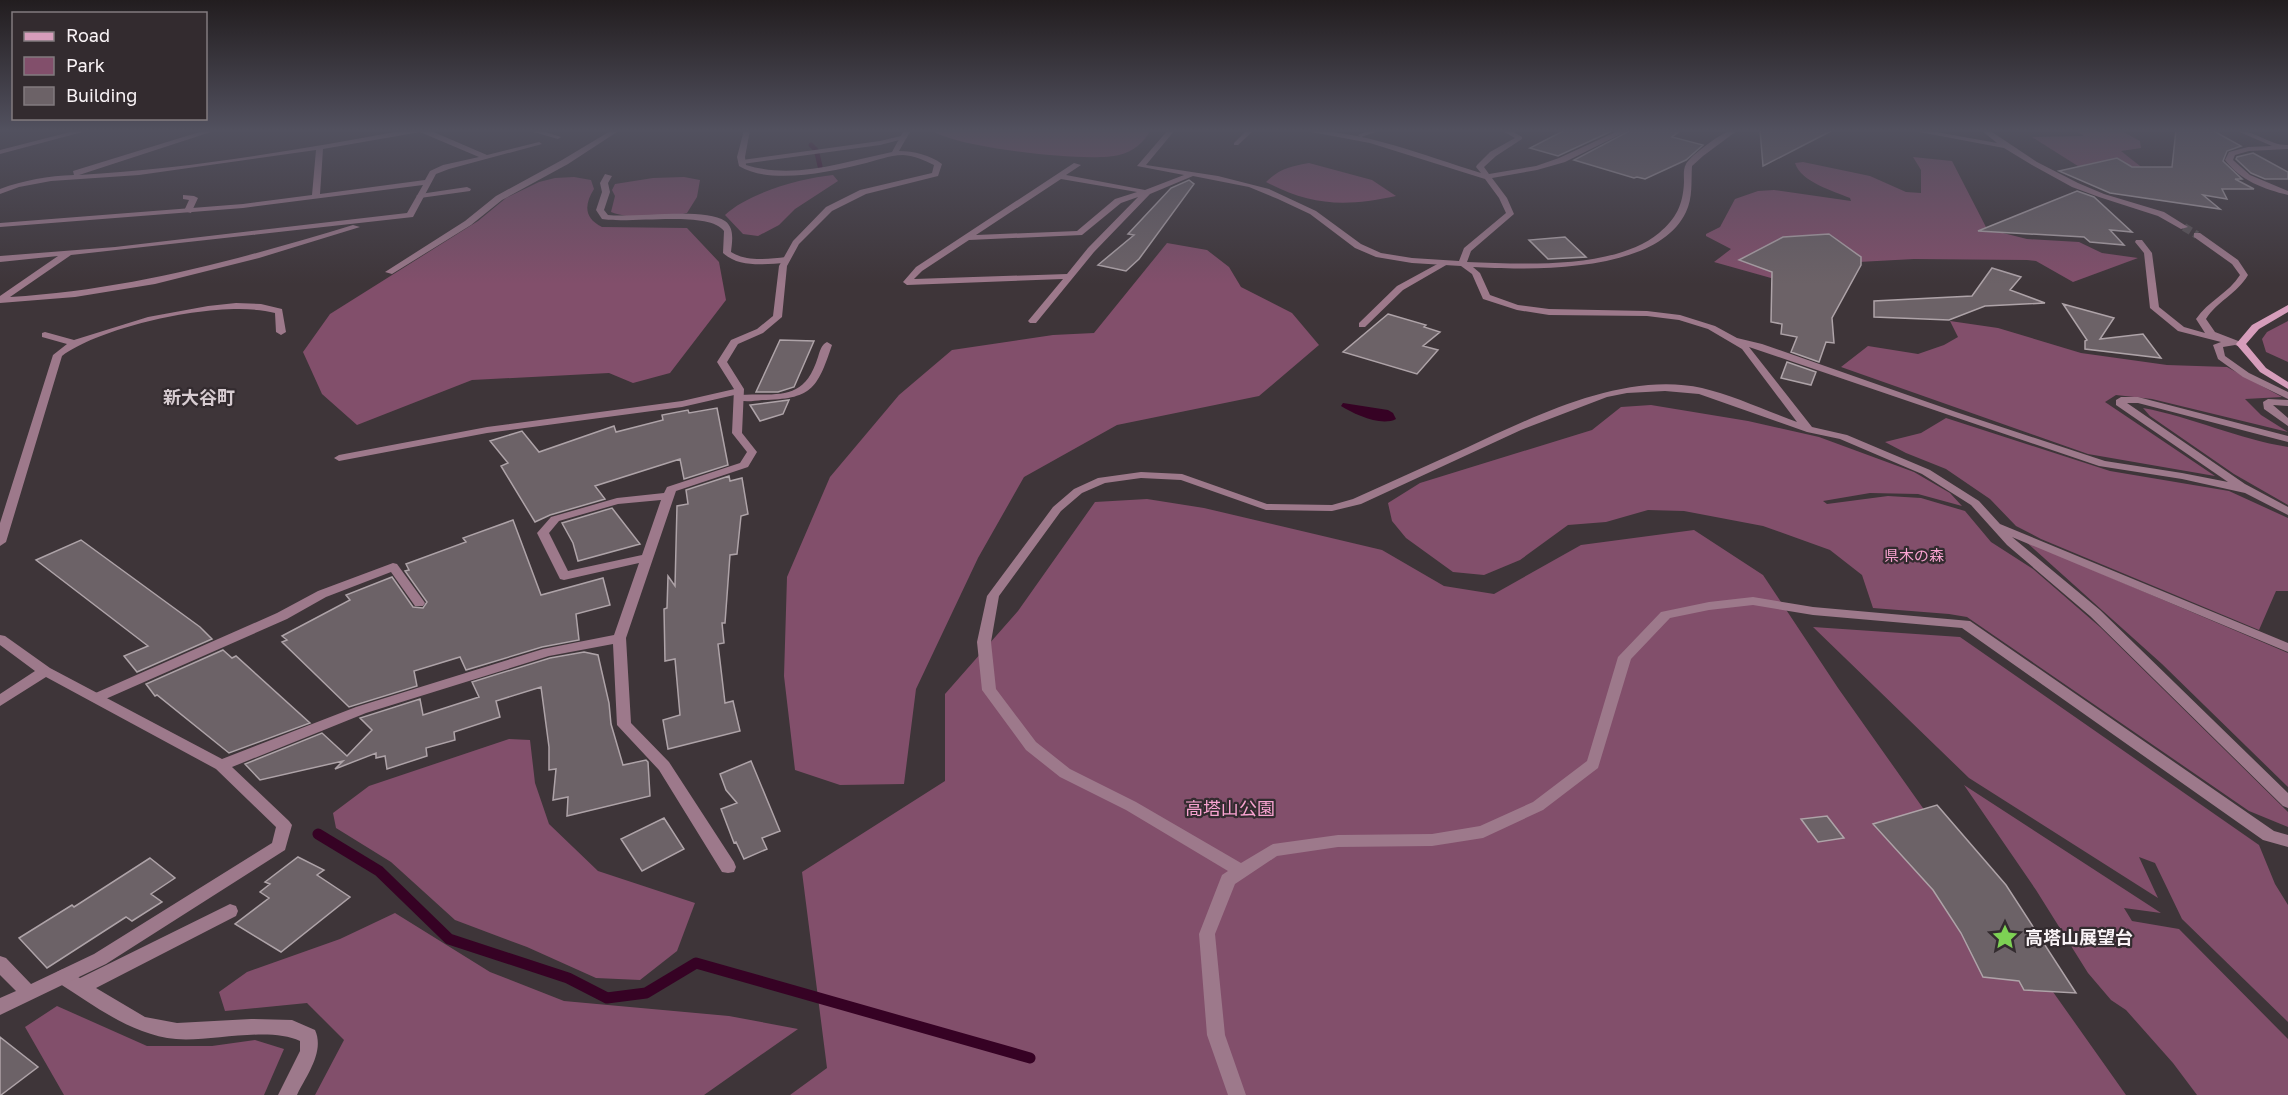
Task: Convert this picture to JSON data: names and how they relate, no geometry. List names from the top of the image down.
{
  "districts": ["新大谷町"],
  "parks": ["県木の森", "高塔山公園"],
  "places": {
    "place": ["高塔山展望台"]
  },
  "legend": ["Road", "Park", "Building"]
}
